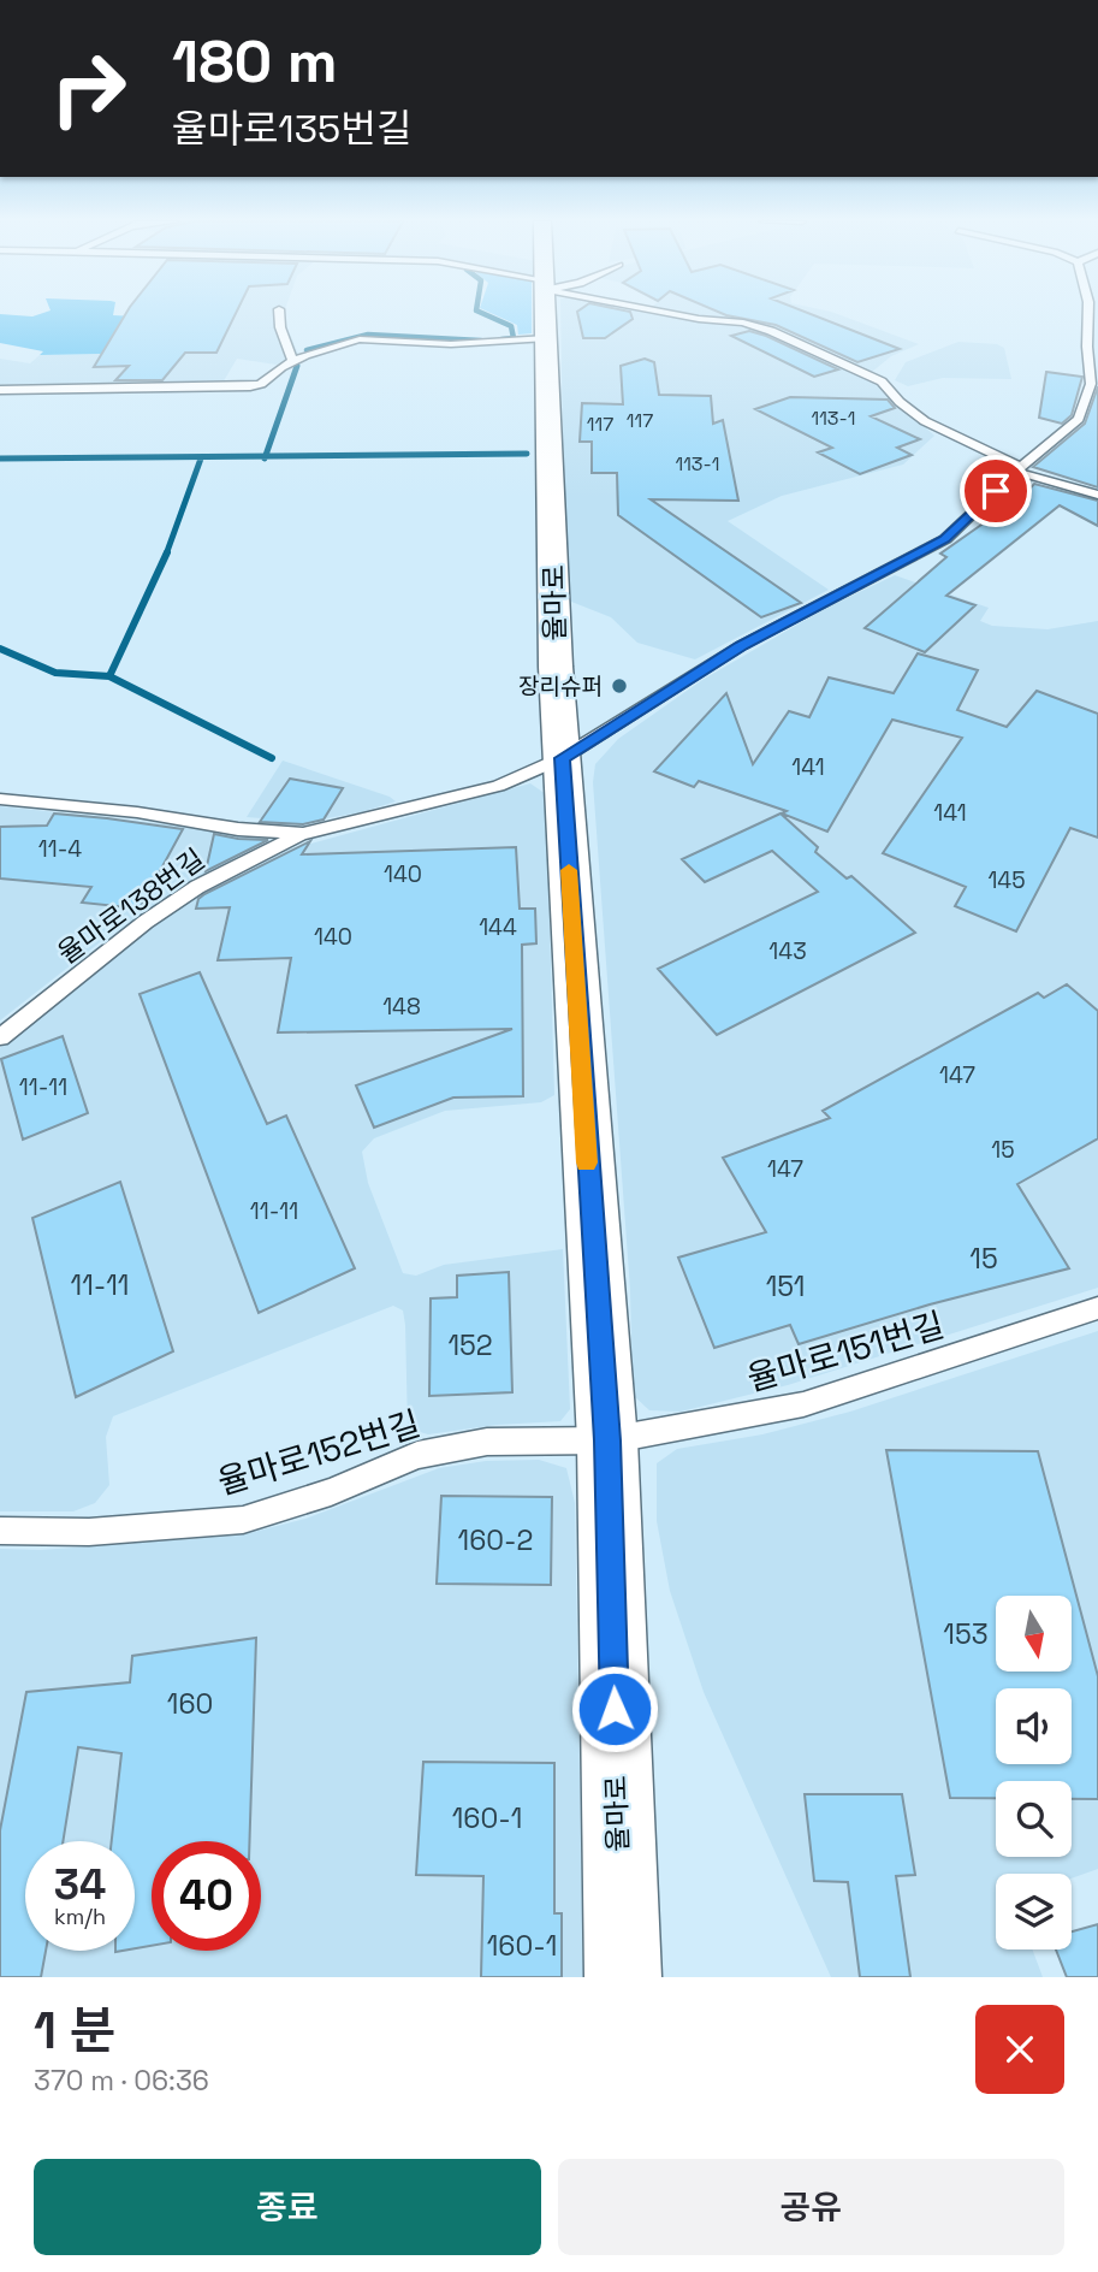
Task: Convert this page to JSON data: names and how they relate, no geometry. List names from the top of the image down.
{
  "streets": {
    "street": ["율마로"],
    "lane": ["율마로138번길", "율마로151번길", "율마로152번길"]
  },
  "crossings": [
    ["율마로", "율마로138번길"],
    ["율마로", "율마로151번길"],
    ["율마로", "율마로152번길"],
    ["율마로151번길", "율마로152번길"]
  ],
  "places": ["장리슈퍼"],
  "house_numbers": [
    "113-1",
    "117",
    "117",
    "113-1",
    "141",
    "141",
    "11-4",
    "140",
    "145",
    "144",
    "140",
    "143",
    "148",
    "147",
    "11-11",
    "15",
    "147",
    "11-11",
    "15",
    "11-11",
    "151",
    "152",
    "160-2",
    "153",
    "160",
    "160-1",
    "160-1"
  ],
  "north": "bottom",
  "page": {
    "turn": ["180 m", "율마로135번길"],
    "speed": "34 km/h",
    "limit": "40",
    "heading": ["1 분", "370 m · 06:36"],
    "buttons": ["종료", "공유"]
  }
}
